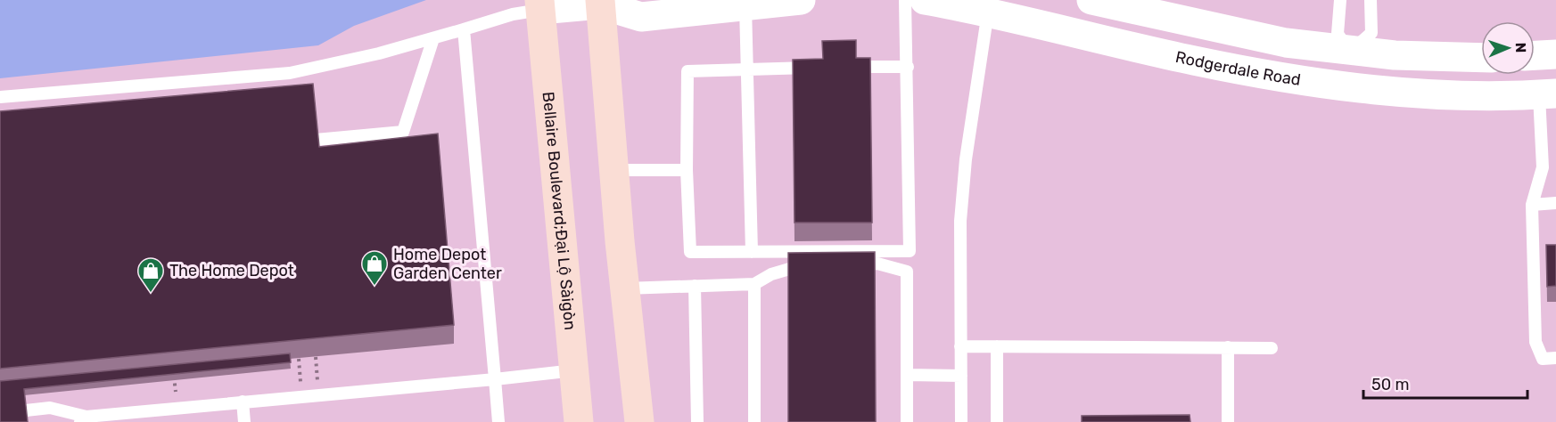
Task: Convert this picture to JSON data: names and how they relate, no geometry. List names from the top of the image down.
{
  "streets": {
    "main road": ["Bellaire Boulevard;Đại Lộ Sàigòn"],
    "street": ["Rodgerdale Road"]
  },
  "places": {
    "shop": ["Home Depot Garden Center", "The Home Depot"]
  },
  "scale_bar": "50 m",
  "north": "right"
}
